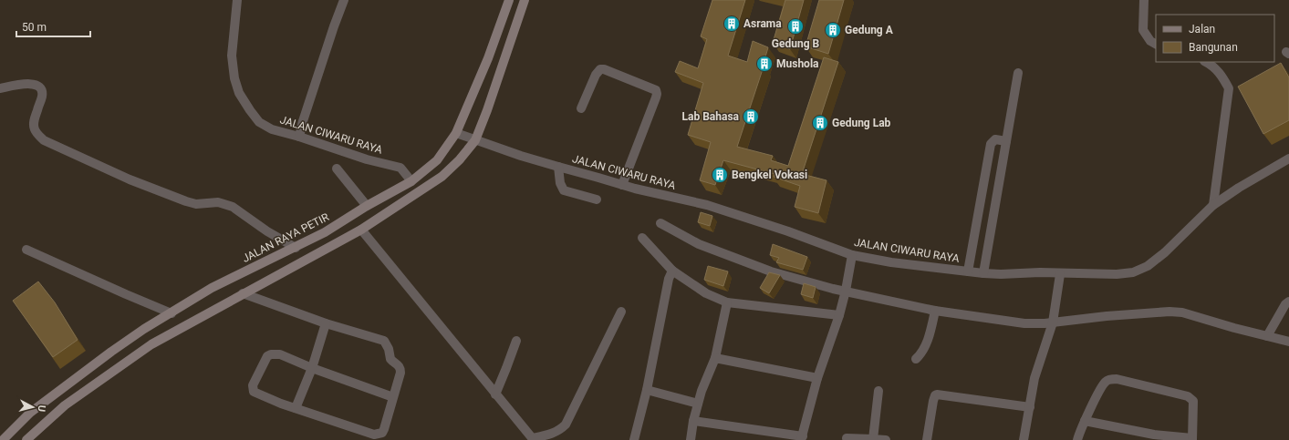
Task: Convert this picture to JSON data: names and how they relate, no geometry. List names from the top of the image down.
{
  "streets": {
    "main road": ["JALAN RAYA PETIR"],
    "street": ["JALAN CIWARU RAYA"]
  },
  "crossings": [
    ["JALAN CIWARU RAYA", "JALAN RAYA PETIR"]
  ],
  "places": {
    "building": [
      "Asrama",
      "Gedung B",
      "Gedung A",
      "Mushola",
      "Lab Bahasa",
      "Gedung Lab",
      "Bengkel Vokasi"
    ]
  },
  "legend": ["Jalan", "Bangunan"],
  "scale_bar": "50 m",
  "north": "right"
}
